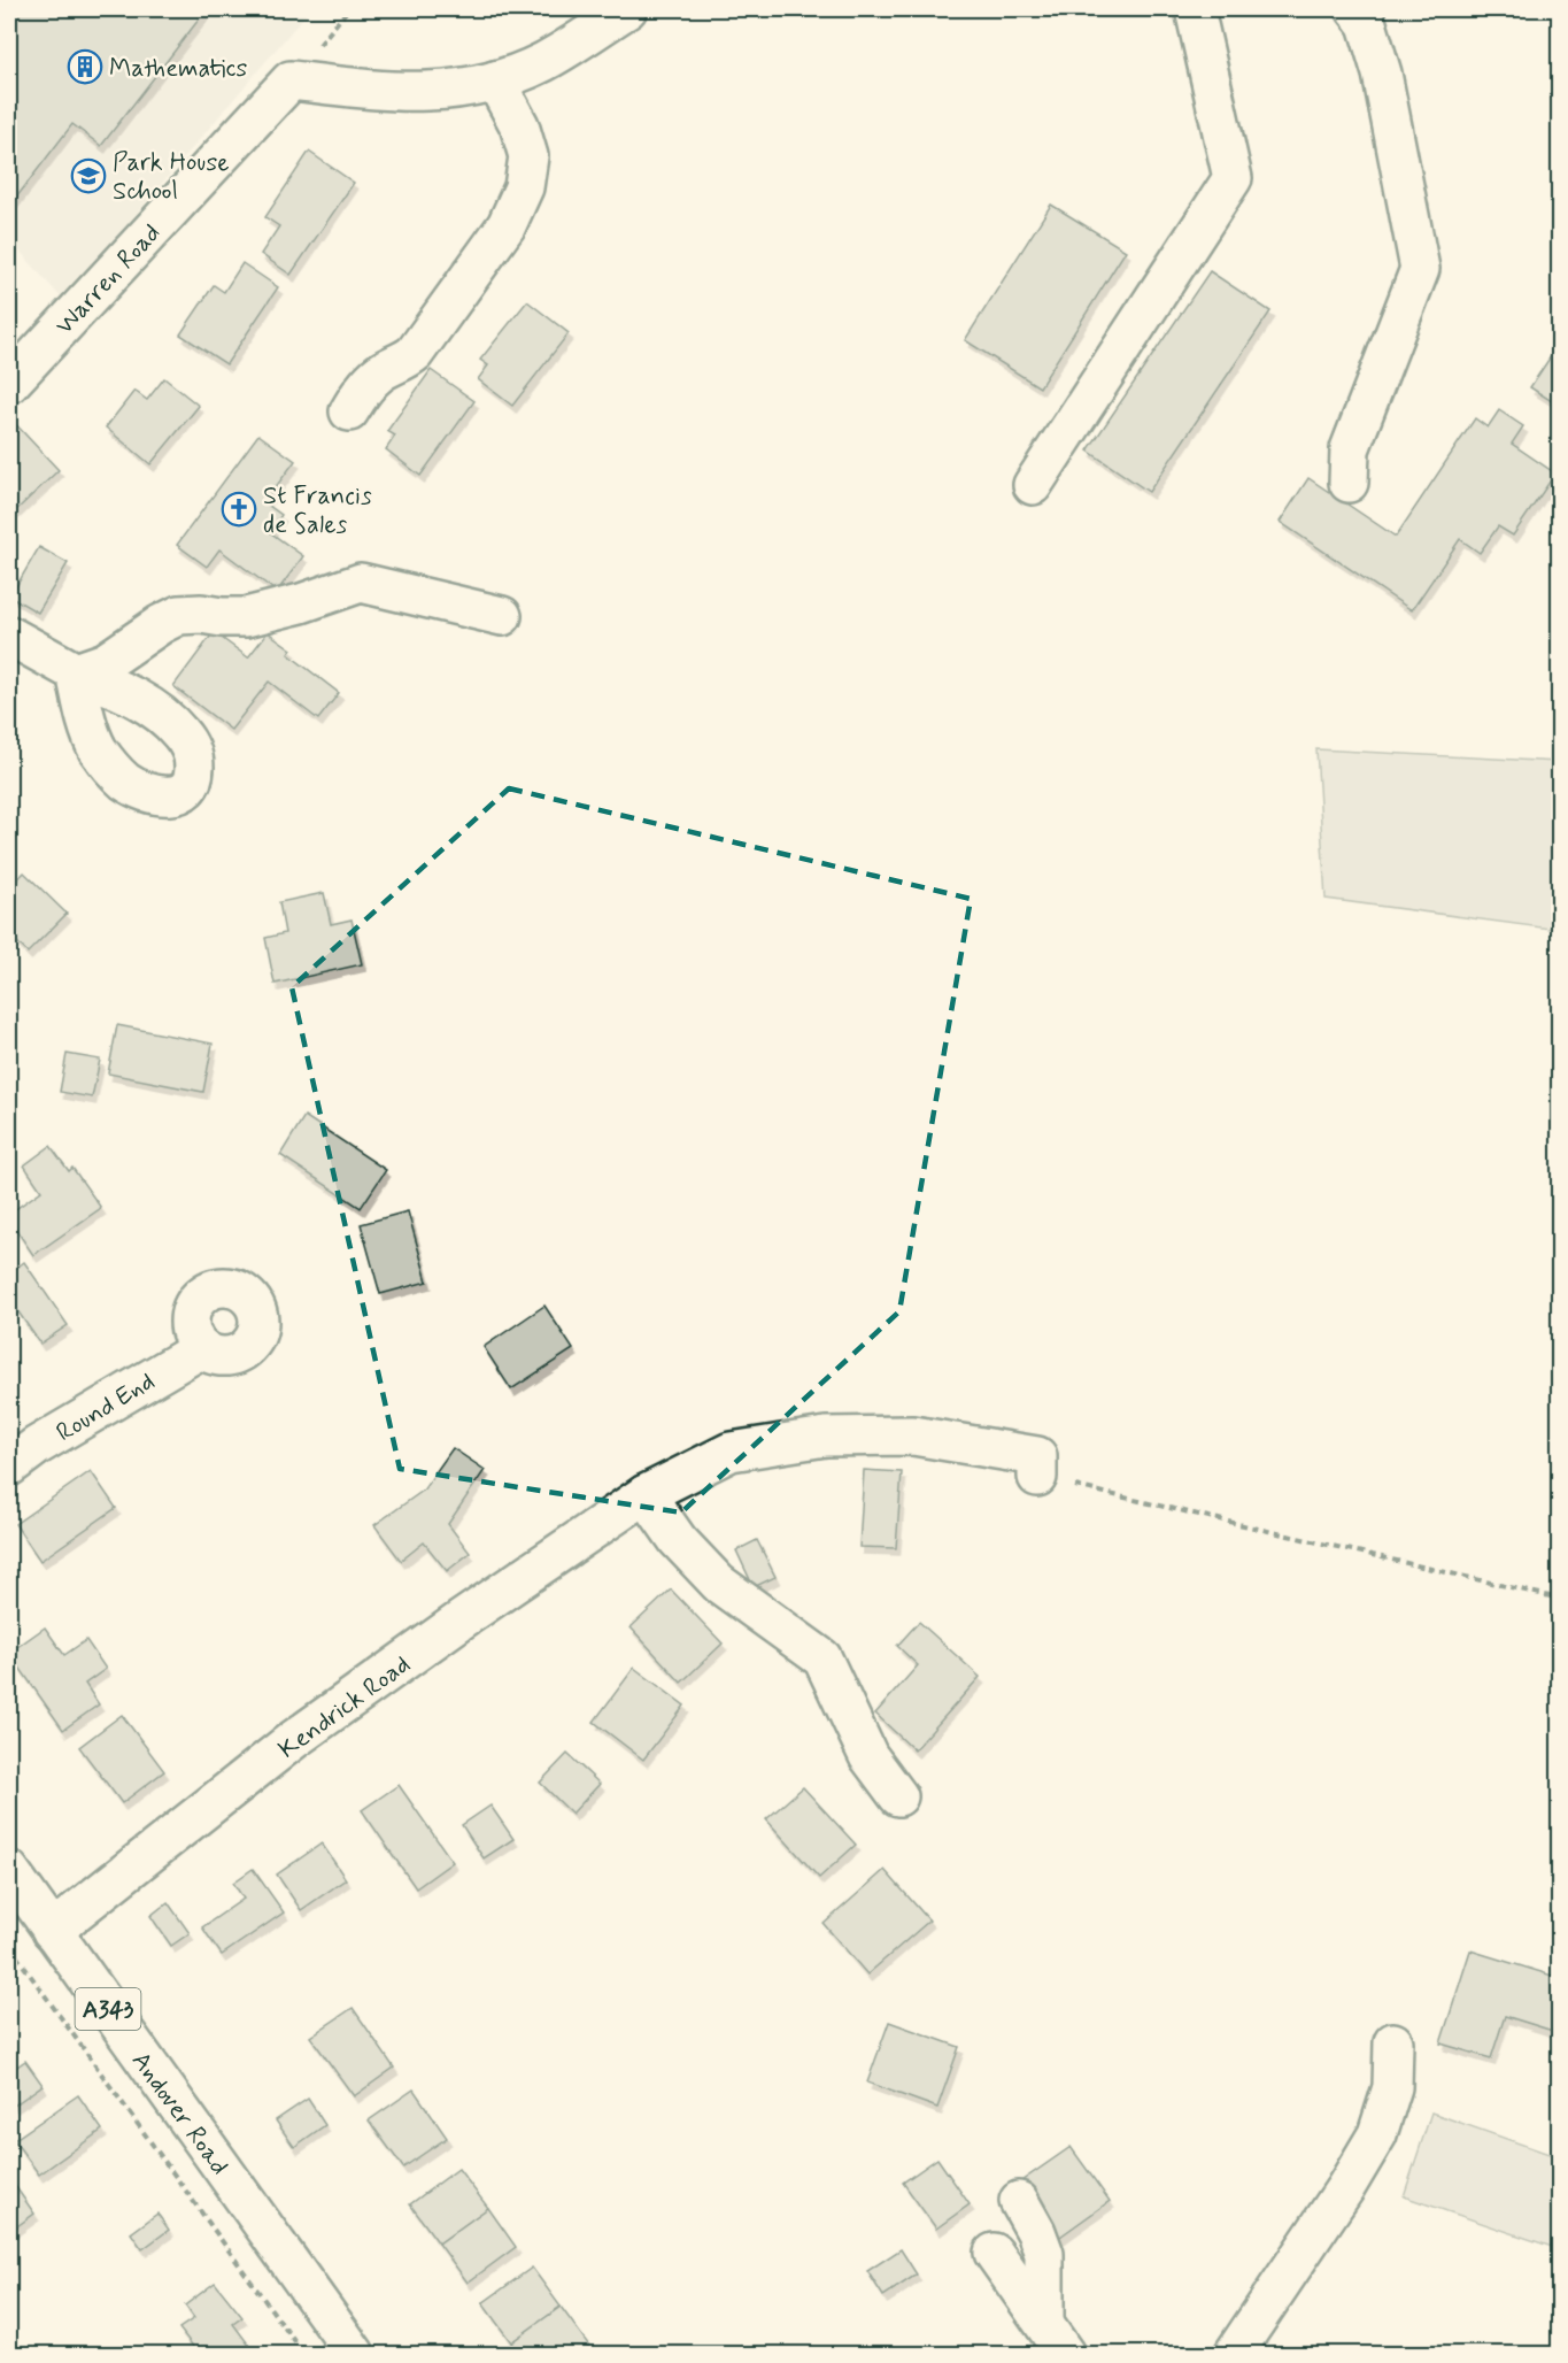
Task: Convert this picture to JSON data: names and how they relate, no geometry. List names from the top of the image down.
{
  "streets": {
    "street": [
      "Warren Road",
      "Round End",
      "Kendrick Road",
      "A343",
      "Andover Road"
    ]
  },
  "crossings": [
    ["Kendrick Road", "Andover Road"]
  ],
  "places": {
    "building": ["Mathematics"],
    "school or university": ["Park House School"],
    "church": ["St Francis de Sales"]
  }
}
